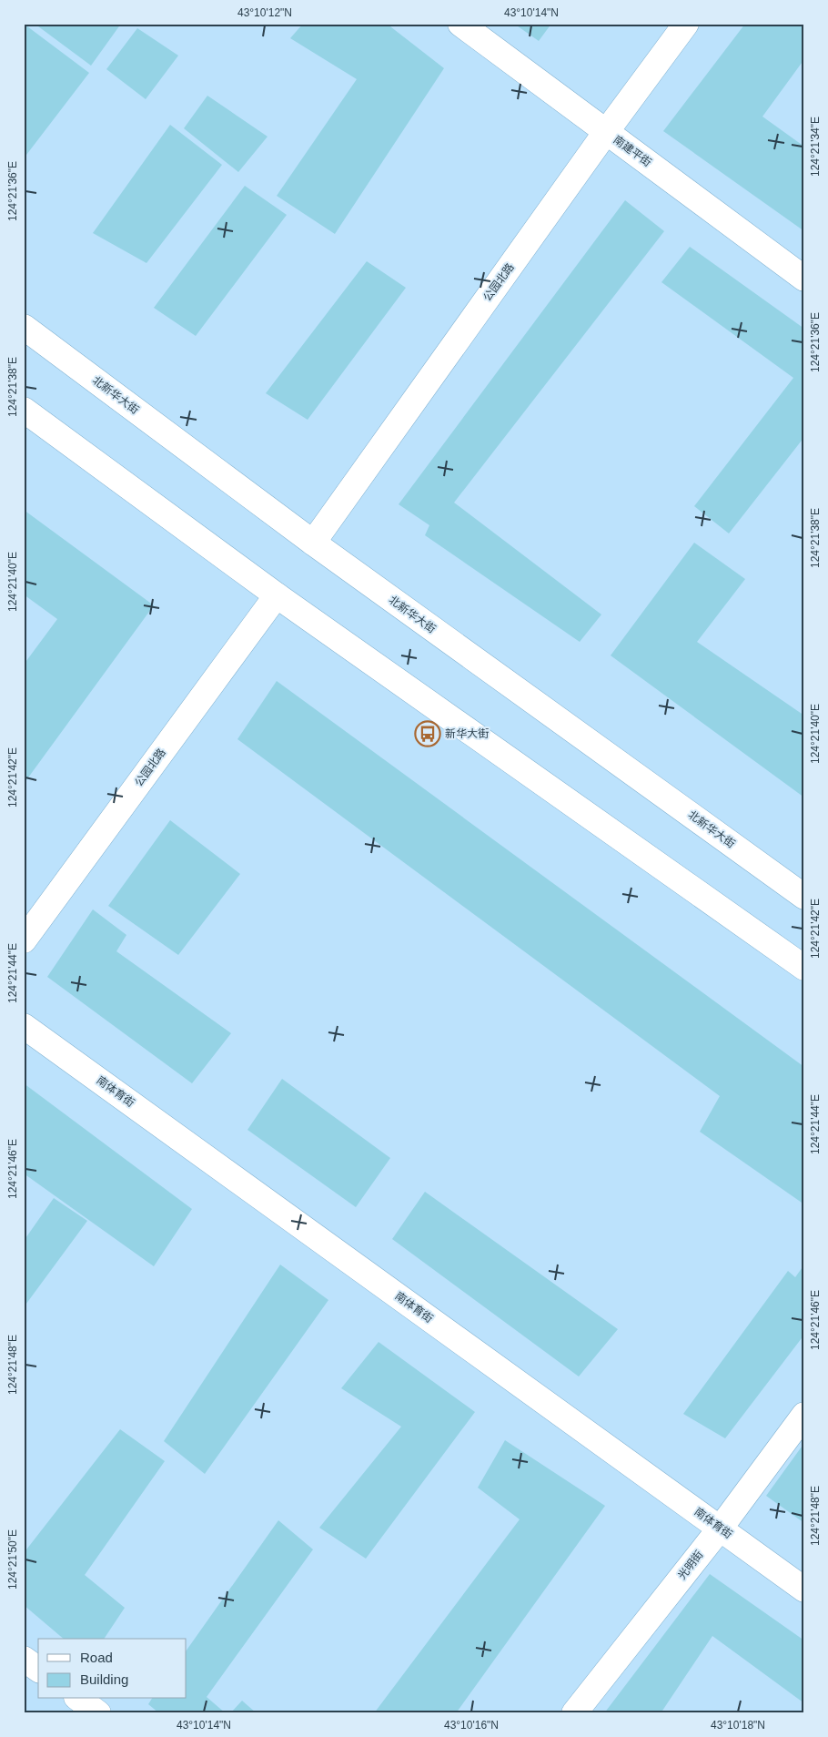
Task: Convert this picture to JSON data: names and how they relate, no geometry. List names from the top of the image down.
{
  "streets": {
    "street": [
      "南建平街",
      "公园北路",
      "北新华大街",
      "南体育街",
      "光明街"
    ]
  },
  "crossings": [
    ["南建平街", "公园北路"],
    ["公园北路", "北新华大街"],
    ["南体育街", "光明街"]
  ],
  "places": {
    "bus stop": ["新华大街"]
  },
  "legend": ["Road", "Building"],
  "coordinates": [
    "43°10'12\"N",
    "43°10'14\"N",
    "124°21'34\"E",
    "124°21'36\"E",
    "124°21'38\"E",
    "124°21'40\"E",
    "124°21'42\"E",
    "124°21'44\"E",
    "124°21'46\"E",
    "124°21'48\"E",
    "124°21'50\"E",
    "43°10'16\"N",
    "43°10'18\"N"
  ]
}
